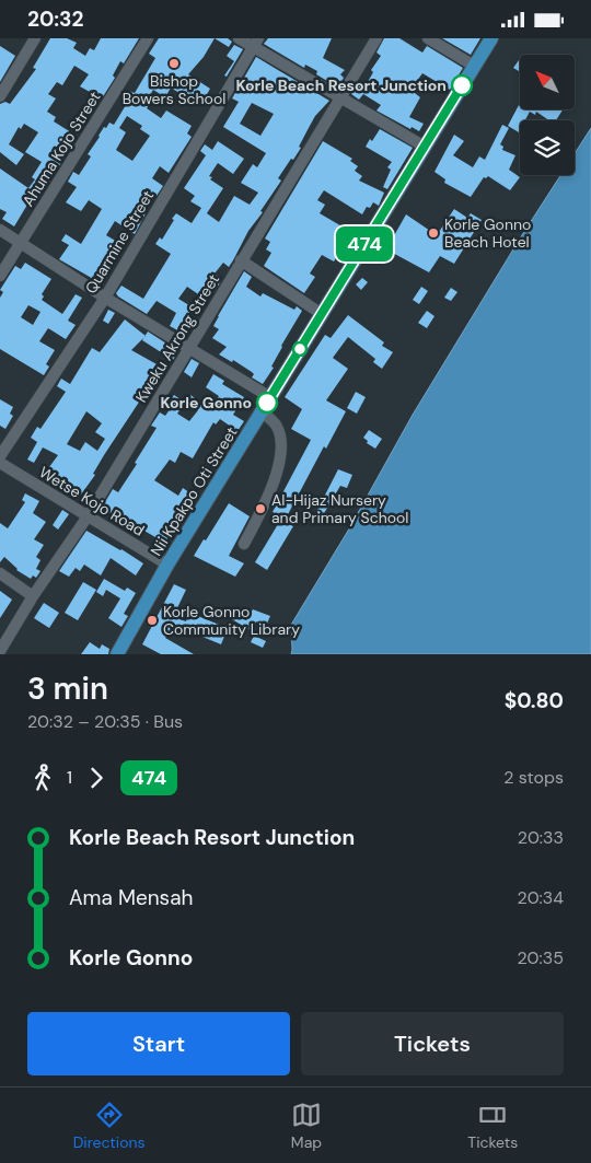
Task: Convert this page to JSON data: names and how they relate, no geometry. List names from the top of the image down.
{
  "streets": {
    "main road": ["Nii Kpakpo Oti Street"],
    "street": [
      "Ahuma Kojo Street",
      "Quarmine Street",
      "Kweku Akrong Street",
      "Wetse Kojo Road"
    ]
  },
  "crossings": [
    ["Kweku Akrong Street", "Wetse Kojo Road"],
    ["Nii Kpakpo Oti Street", "Wetse Kojo Road"]
  ],
  "places": [
    "Bishop Bowers School",
    "Korle Beach Resort Junction",
    "Korle Gonno Beach Hotel",
    "Korle Gonno",
    "Al-Hijaz Nursery and Primary School",
    "Korle Gonno Community Library"
  ],
  "lines": ["bus line 474"],
  "north": "top left",
  "page": {
    "status": "20:32",
    "on_map": "474",
    "heading": ["3 min", "20:32 – 20:35 · Bus", "$0.80"],
    "legs": ["1", "474", "2 stops"],
    "list": [
      {
        "name": "Korle Beach Resort Junction",
        "value": "20:33"
      },
      {
        "name": "Ama Mensah",
        "value": "20:34"
      },
      {
        "name": "Korle Gonno",
        "value": "20:35"
      }
    ],
    "buttons": ["Start", "Tickets"],
    "tabs": ["Directions", "Map", "Tickets"]
  }
}
